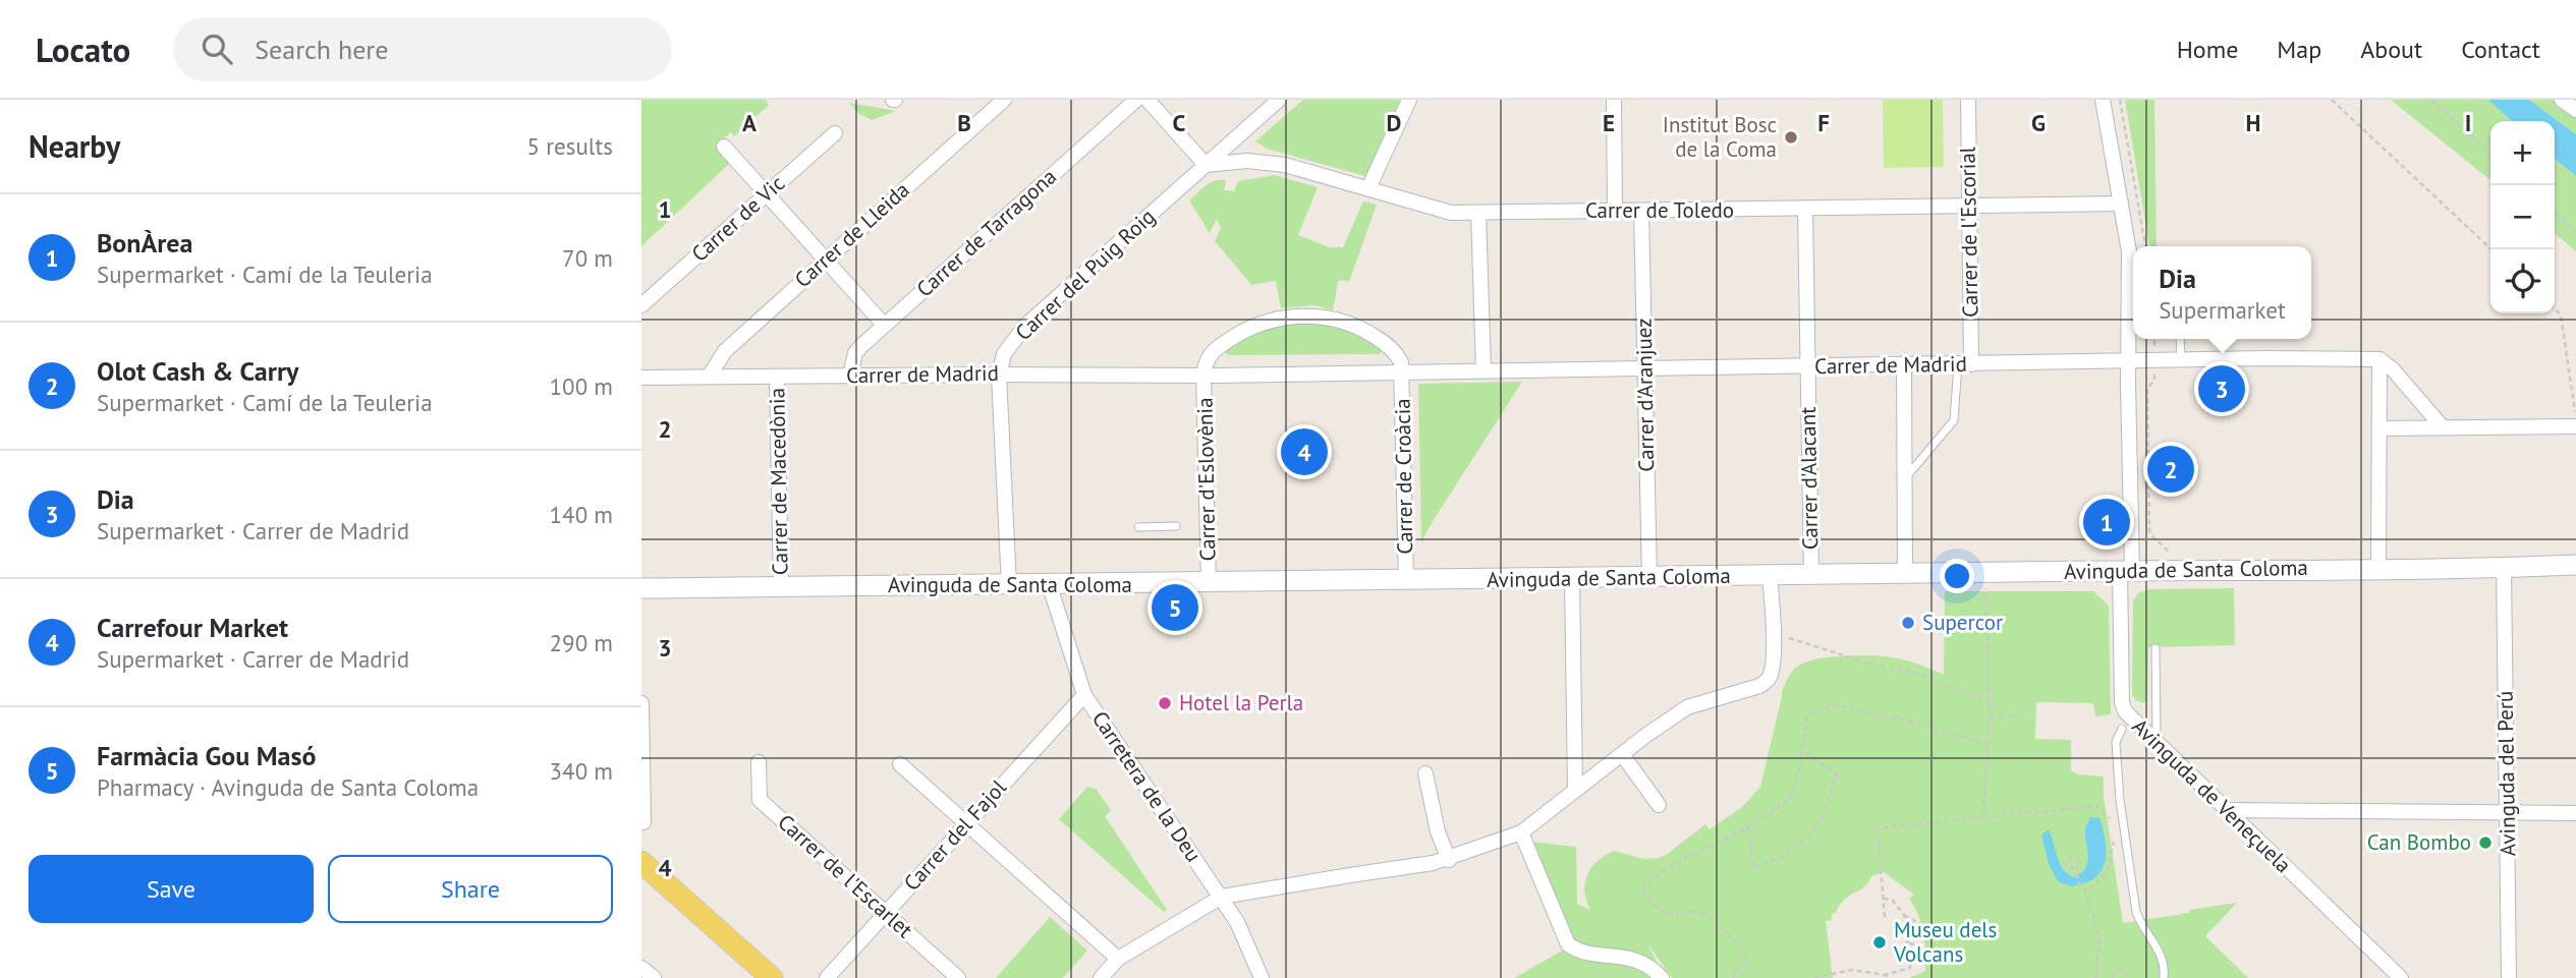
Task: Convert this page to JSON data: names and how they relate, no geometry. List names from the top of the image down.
{
  "streets": {
    "main road": ["Avinguda de Santa Coloma"],
    "street": [
      "Carrer de Toledo",
      "Carrer de Vic",
      "Carrer de l'Escorial",
      "Carrer de Tarragona",
      "Carrer de Lleida",
      "Carrer del Puig Roig",
      "Carrer de Madrid",
      "Carrer d'Aranjuez",
      "Carrer de Croàcia",
      "Carrer d'Alacant",
      "Carrer d'Eslovènia",
      "Carrer de Macedònia",
      "Avinguda del Perú",
      "Carretera de la Deu",
      "Avinguda de Veneçuela",
      "Carrer del Fajol",
      "Carrer de l'Escarlet"
    ]
  },
  "crossings": [
    ["Carrer de Toledo", "Carrer de l'Escorial"],
    ["Carrer de Toledo", "Carrer del Puig Roig"],
    ["Carrer de Toledo", "Carrer d'Aranjuez"],
    ["Carrer de Toledo", "Carrer d'Alacant"],
    ["Carrer de Toledo", "Avinguda de Veneçuela"],
    ["Carrer de l'Escorial", "Carrer de Madrid"],
    ["Carrer de Tarragona", "Carrer de Madrid"],
    ["Carrer de Lleida", "Carrer de Madrid"],
    ["Carrer del Puig Roig", "Carrer de Madrid"],
    ["Carrer del Puig Roig", "Avinguda de Santa Coloma"],
    ["Carrer de Madrid", "Carrer d'Aranjuez"],
    ["Carrer de Madrid", "Carrer de Croàcia"],
    ["Carrer de Madrid", "Carrer d'Alacant"],
    ["Carrer de Madrid", "Carrer d'Eslovènia"],
    ["Carrer de Madrid", "Carrer de Macedònia"],
    ["Carrer de Madrid", "Avinguda de Veneçuela"],
    ["Carrer d'Aranjuez", "Avinguda de Santa Coloma"],
    ["Carrer de Croàcia", "Avinguda de Santa Coloma"],
    ["Carrer d'Alacant", "Avinguda de Santa Coloma"],
    ["Carrer d'Eslovènia", "Avinguda de Santa Coloma"],
    ["Carrer de Macedònia", "Avinguda de Santa Coloma"],
    ["Avinguda de Santa Coloma", "Avinguda del Perú"],
    ["Avinguda de Santa Coloma", "Carretera de la Deu"],
    ["Avinguda de Santa Coloma", "Avinguda de Veneçuela"],
    ["Carretera de la Deu", "Carrer del Fajol"],
    ["Carrer del Fajol", "Carrer de l'Escarlet"]
  ],
  "places": [
    "Institut Bosc de la Coma",
    "Supercor",
    "Hotel la Perla",
    "Can Bombo",
    "Museu dels Volcans"
  ],
  "page": {
    "header": "Locato",
    "search": "Search here",
    "nav": [
      "Home",
      "Map",
      "About",
      "Contact"
    ],
    "heading": ["Nearby", "5 results"],
    "map_buttons": ["+", "−"],
    "list": [
      {
        "mark": "1",
        "name": "BonÀrea",
        "note": "Supermarket · Camí de la Teuleria",
        "value": "70 m"
      },
      {
        "mark": "2",
        "name": "Olot Cash & Carry",
        "note": "Supermarket · Camí de la Teuleria",
        "value": "100 m"
      },
      {
        "mark": "3",
        "name": "Dia",
        "note": "Supermarket · Carrer de Madrid",
        "value": "140 m"
      },
      {
        "mark": "4",
        "name": "Carrefour Market",
        "note": "Supermarket · Carrer de Madrid",
        "value": "290 m"
      },
      {
        "mark": "5",
        "name": "Farmàcia Gou Masó",
        "note": "Pharmacy · Avinguda de Santa Coloma",
        "value": "340 m"
      }
    ],
    "popup": ["Dia", "Supermarket"],
    "pins": [
      "3",
      "4",
      "2",
      "1",
      "5"
    ],
    "buttons": ["Save", "Share"]
  },
  "grid": {
    "columns": [
      "A",
      "B",
      "C",
      "D",
      "E",
      "F",
      "G",
      "H",
      "I"
    ],
    "rows": [
      "1",
      "2",
      "3",
      "4"
    ]
  }
}
